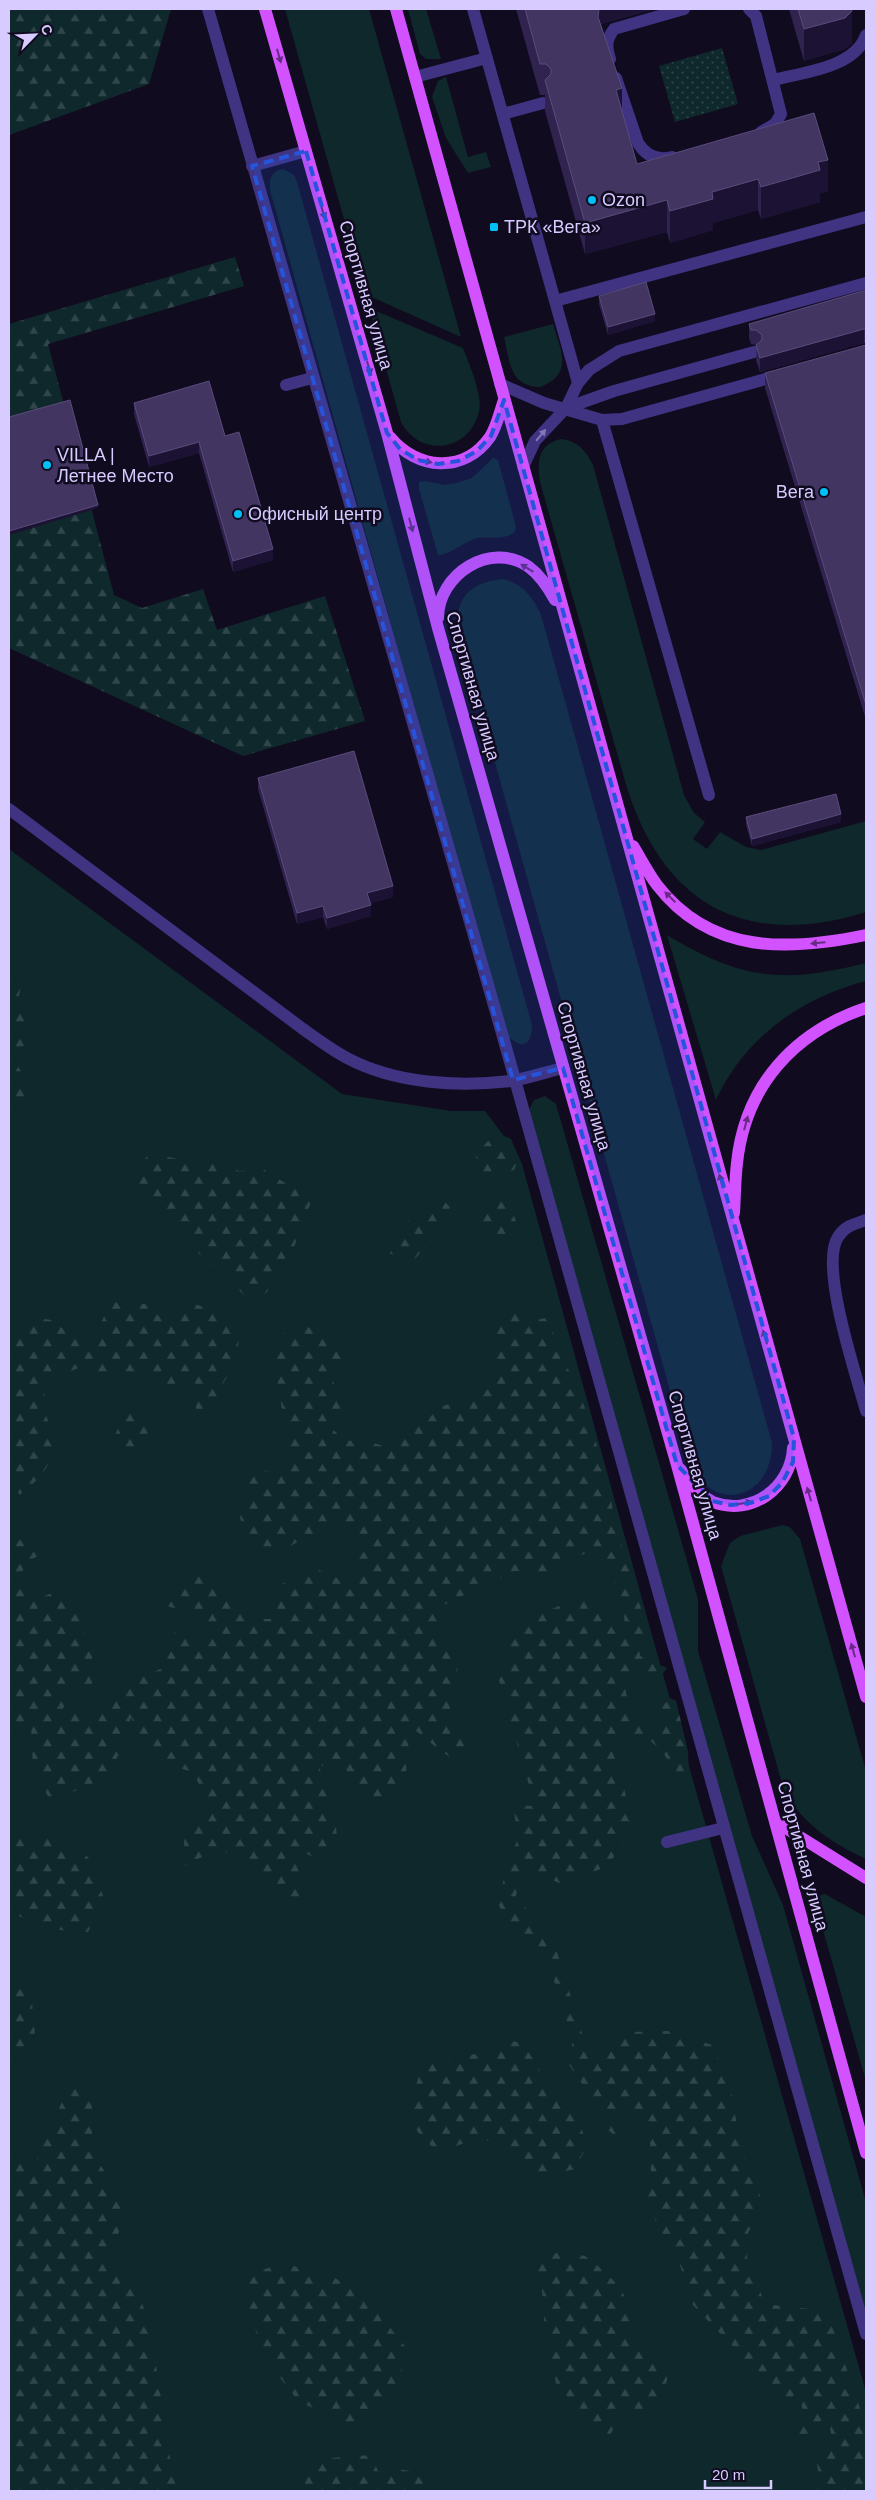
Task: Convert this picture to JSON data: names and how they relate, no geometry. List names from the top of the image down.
{
  "streets": {
    "main road": ["Спортивная улица"]
  },
  "places": {
    "other": [
      "Ozon",
      "VILLA | Летнее Место",
      "Вега",
      "Офисный центр"
    ],
    "transit": ["ТРК «Вега»"]
  },
  "scale_bar": "20 m",
  "north": "top right"
}
